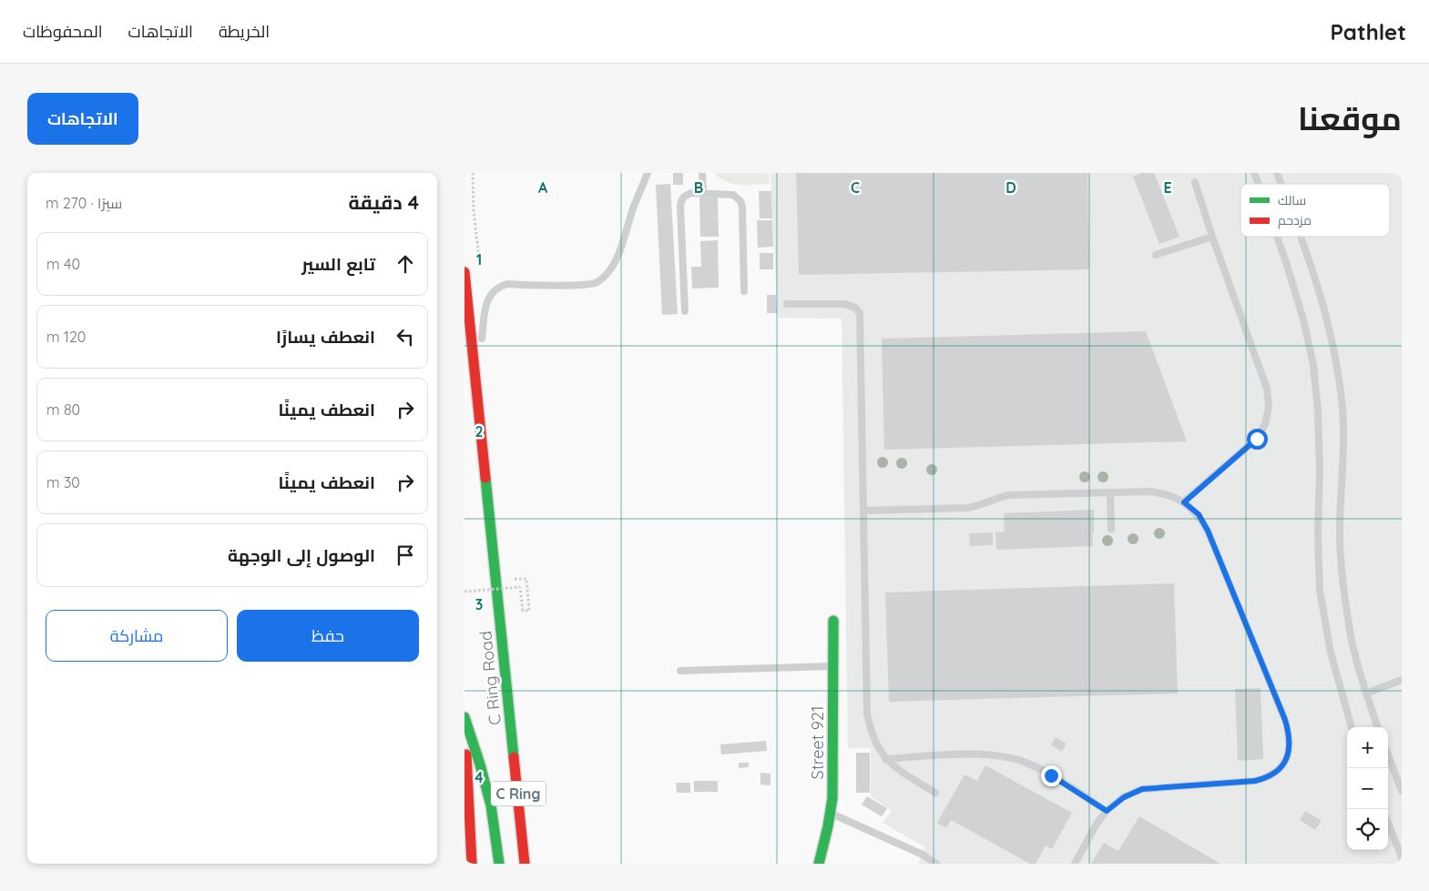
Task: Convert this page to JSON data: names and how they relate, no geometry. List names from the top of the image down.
{
  "streets": {
    "main road": ["C Ring Road", "Street 921", "C Ring"]
  },
  "legend": ["سالك", "مزدحم"],
  "page": {
    "header": "Pathlet",
    "nav": ["الخريطة", "الاتجاهات", "المحفوظات"],
    "title": "موقعنا",
    "buttons": [
      "الاتجاهات",
      ["حفظ", "مشاركة"]
    ],
    "heading": ["4 دقيقة", "سيرًا · 270 m"],
    "list": [
      ["تابع السير", "40 m"],
      ["انعطف يسارًا", "120 m"],
      ["انعطف يمينًا", "80 m"],
      ["انعطف يمينًا", "30 m"],
      "الوصول إلى الوجهة"
    ],
    "map_buttons": ["+", "−"]
  },
  "grid": {
    "columns": [
      "A",
      "B",
      "C",
      "D",
      "E"
    ],
    "rows": [
      "1",
      "2",
      "3",
      "4"
    ]
  }
}
